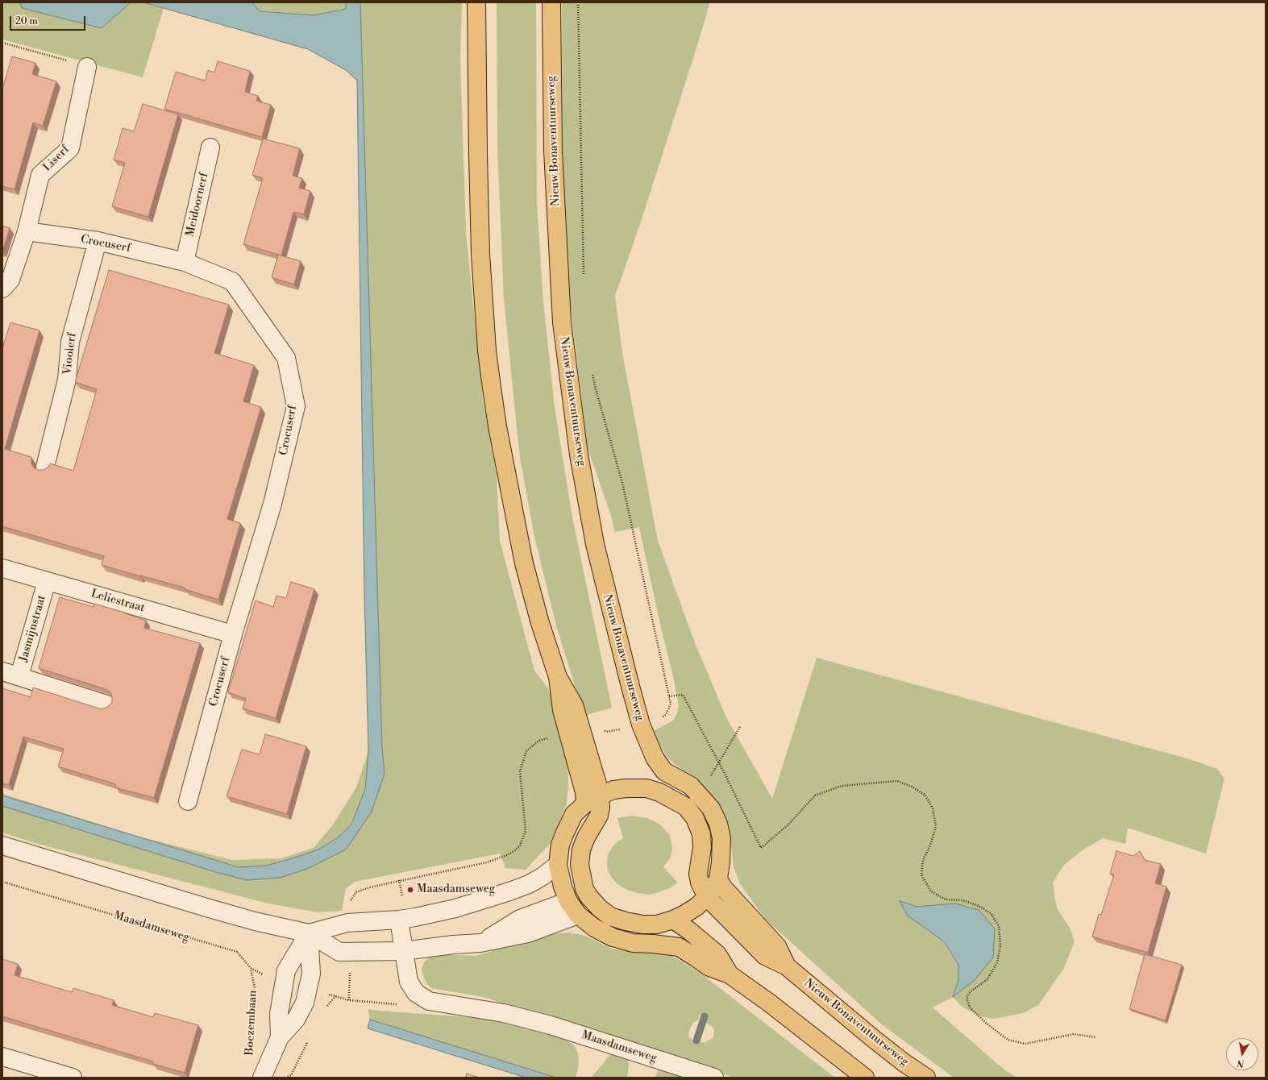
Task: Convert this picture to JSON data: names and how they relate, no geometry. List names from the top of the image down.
{
  "streets": {
    "main road": ["Nieuw Bonaventuurseweg"],
    "street": [
      "Liserf",
      "Meidoornerf",
      "Crocuserf",
      "Vioolerf",
      "Leliestraat",
      "Jasmijnstraat",
      "Maasdamseweg",
      "Boezembaan"
    ]
  },
  "crossings": [
    ["Liserf", "Crocuserf"],
    ["Meidoornerf", "Crocuserf"],
    ["Crocuserf", "Vioolerf"],
    ["Crocuserf", "Leliestraat"],
    ["Leliestraat", "Jasmijnstraat"],
    ["Maasdamseweg", "Boezembaan"]
  ],
  "places": ["Maasdamseweg"],
  "scale_bar": "20 m",
  "north": "bottom"
}
